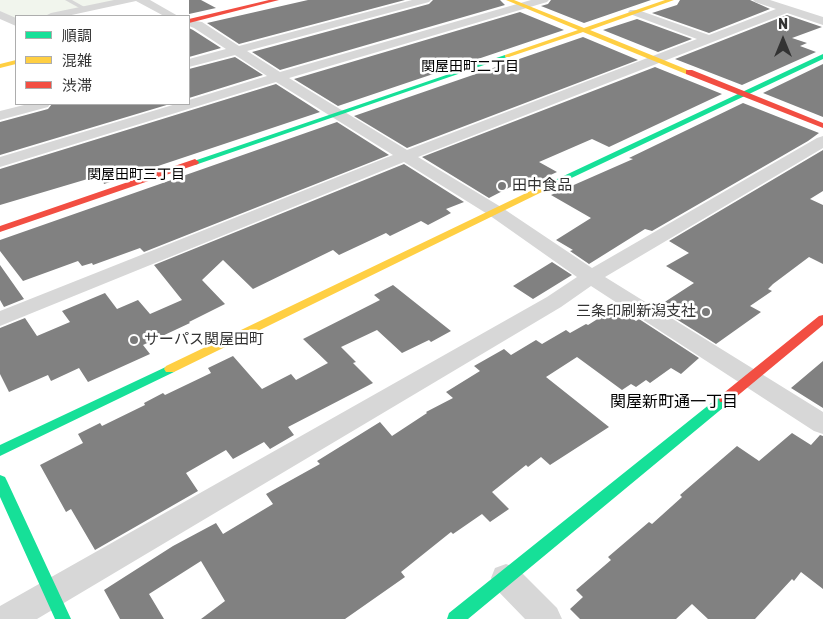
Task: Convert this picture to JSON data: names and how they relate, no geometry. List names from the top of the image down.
{
  "districts": ["関屋田町二丁目", "関屋田町三丁目", "関屋新町通一丁目"],
  "places": ["田中食品", "三条印刷新潟支社", "サーパス関屋田町"],
  "legend": ["順調", "混雑", "渋滞"],
  "north": "top"
}
